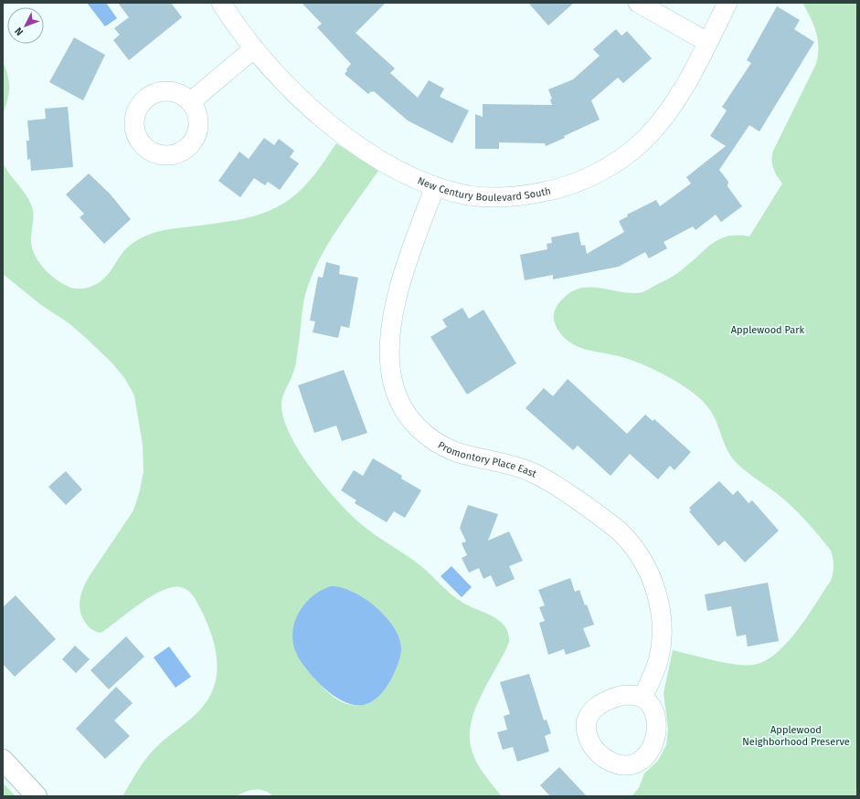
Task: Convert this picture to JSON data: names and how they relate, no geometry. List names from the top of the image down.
{
  "streets": {
    "street": ["New Century Boulevard South", "Promontory Place East"]
  },
  "crossings": [
    ["New Century Boulevard South", "Promontory Place East"]
  ],
  "parks": ["Applewood Park", "Applewood Neighborhood Preserve"],
  "north": "bottom left"
}
